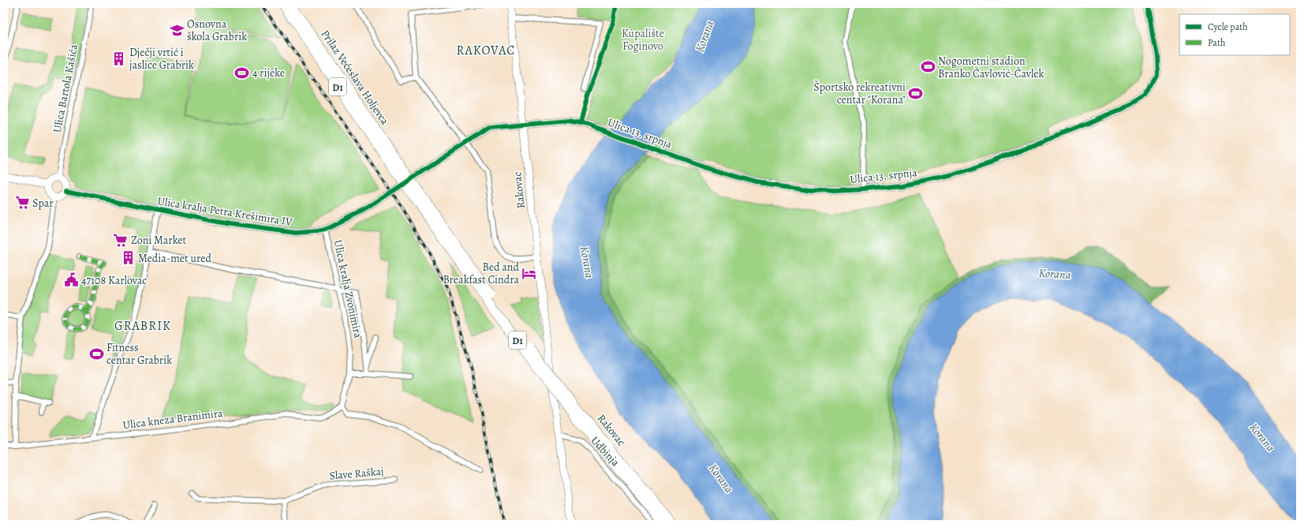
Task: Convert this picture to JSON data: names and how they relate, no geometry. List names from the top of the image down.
{
  "streets": {
    "highway": ["Prilaz Većeslava Holjevca", "D1", "Rakovac"],
    "street": [
      "Ulica Bartola Kašića",
      "Ulica 13. srpnja",
      "Ulica kralja Petra Krešimira IV",
      "Ulica kralja Zvonimira",
      "Ulica kneza Branimira",
      "Udbinja",
      "Slave Raškaj"
    ]
  },
  "crossings": [
    ["Prilaz Većeslava Holjevca", "Rakovac"],
    ["D1", "Rakovac"],
    ["Ulica Bartola Kašića", "Ulica kralja Petra Krešimira IV"],
    ["Ulica 13. srpnja", "Rakovac"],
    ["Ulica 13. srpnja", "Ulica kralja Petra Krešimira IV"],
    ["Rakovac", "Ulica kralja Petra Krešimira IV"],
    ["Rakovac", "Udbinja"],
    ["Ulica kralja Petra Krešimira IV", "Ulica kralja Zvonimira"],
    ["Ulica kralja Zvonimira", "Ulica kneza Branimira"]
  ],
  "districts": ["RAKOVAC", "GRABRIK"],
  "water": ["Korana"],
  "parks": ["Kupalište Foginovo"],
  "places": {
    "school or university": ["Osnovna škola Grabrik"],
    "building": ["Dječji vrtić i jaslice Grabrik", "Media-met ured"],
    "sports": [
      "Nogometni stadion Branko Čavlović-Čavlek",
      "4 rijeke",
      "Športsko rekreativni centar \"Korana\"",
      "Fitness centar Grabrik"
    ],
    "supermarket": ["Spar", "Zoni Market"],
    "hotel": ["Bed and Breakfast Cindra"],
    "public building": ["47108 Karlovac"]
  },
  "legend": ["Cycle path", "Path"]
}
